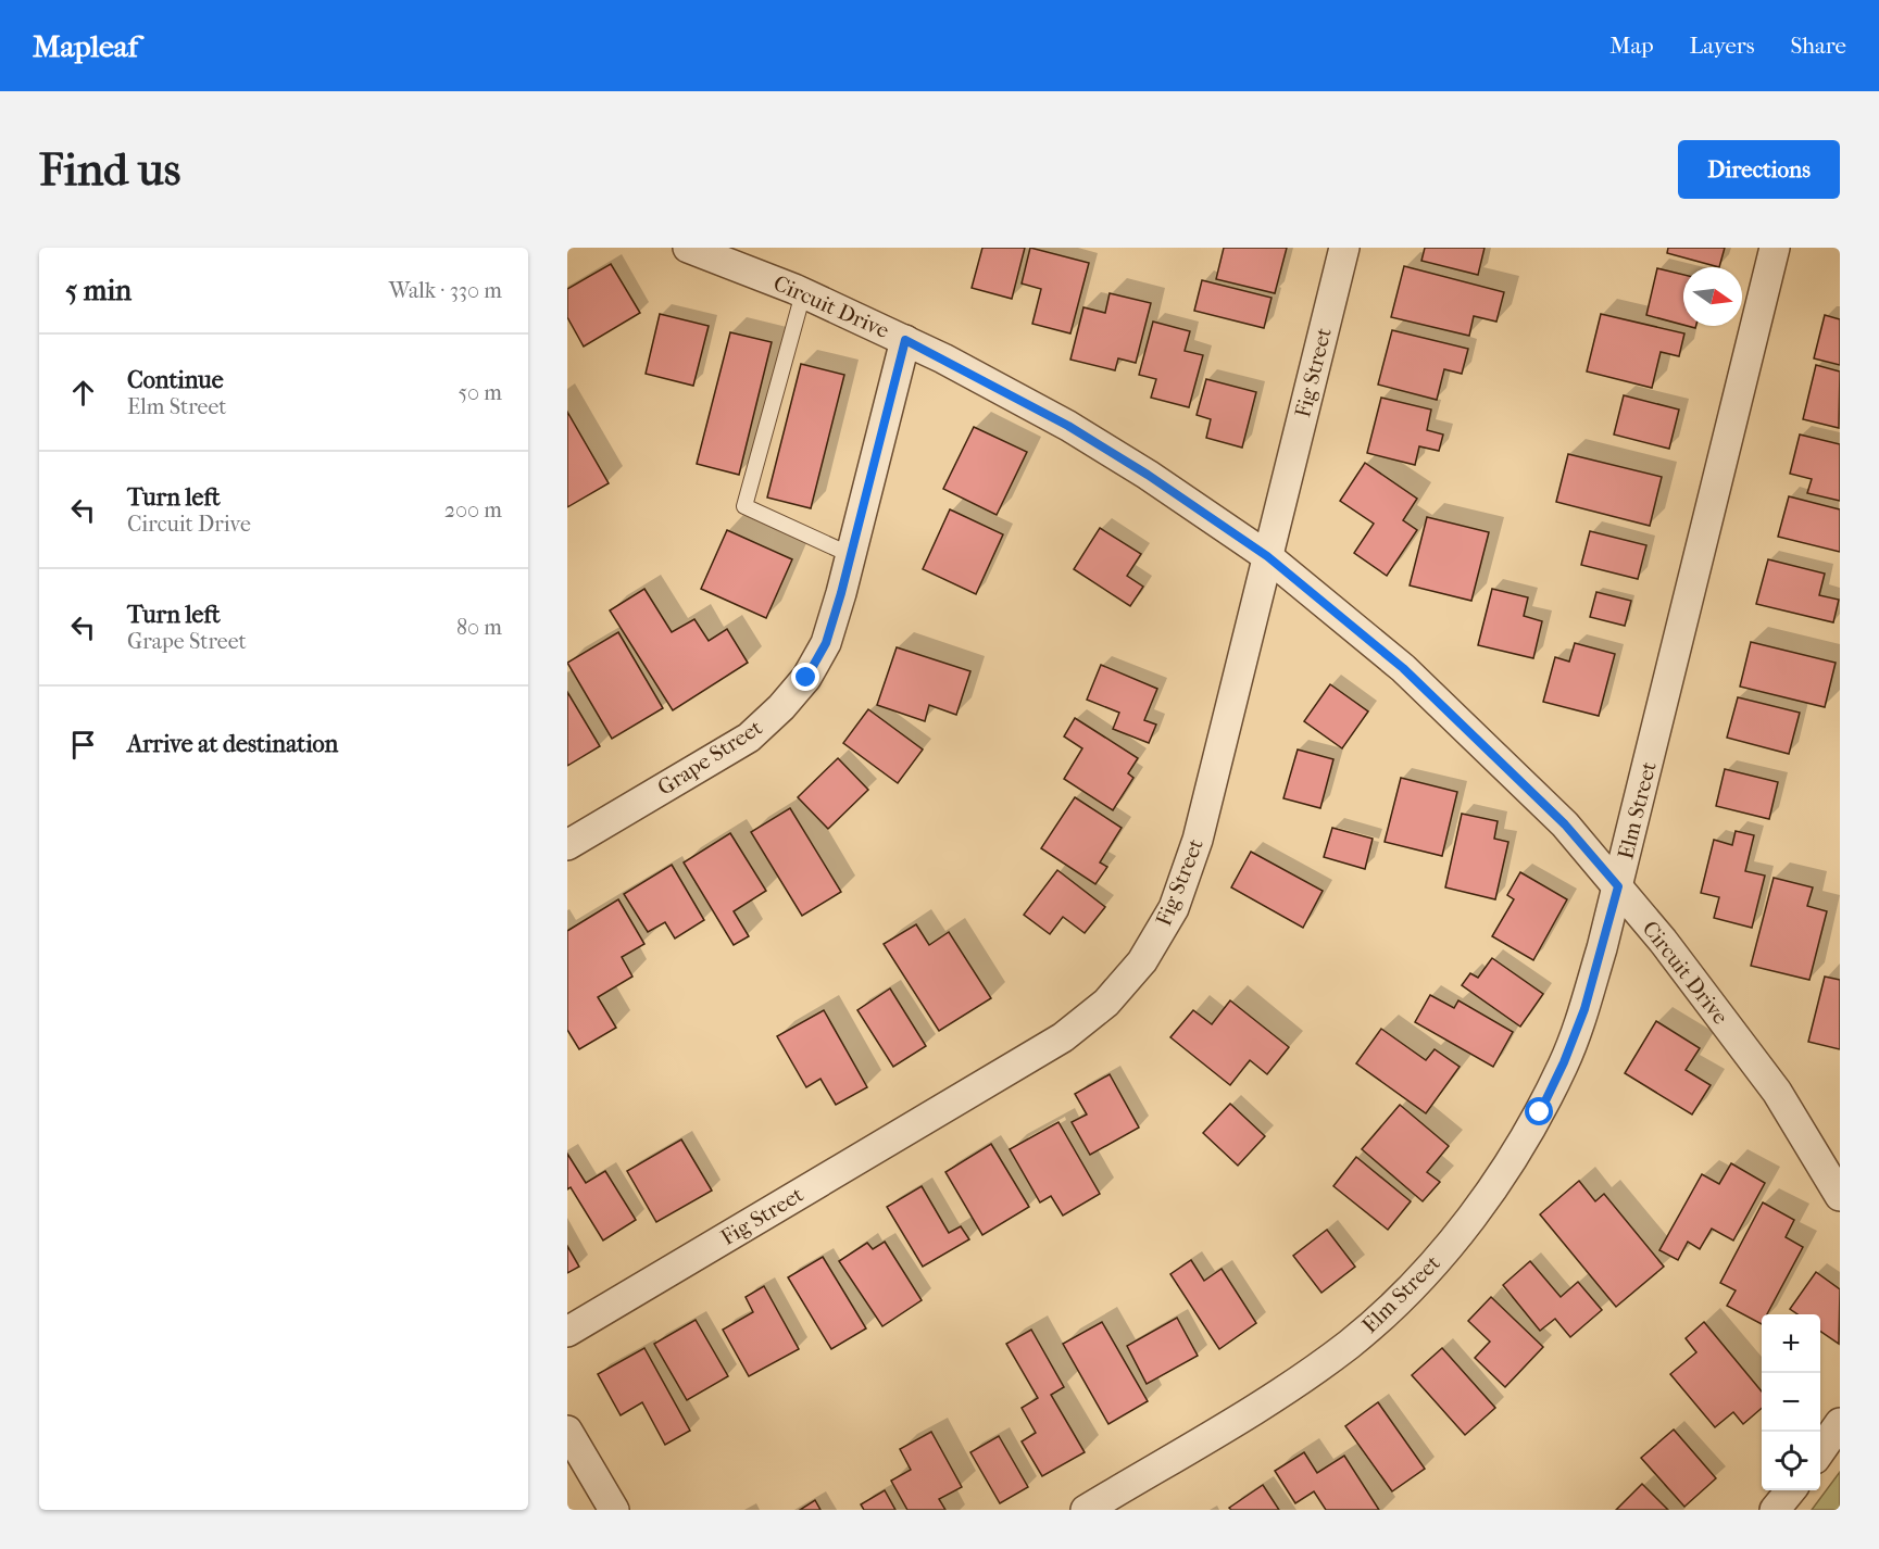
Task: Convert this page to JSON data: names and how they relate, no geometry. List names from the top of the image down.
{
  "streets": {
    "street": [
      "Circuit Drive",
      "Fig Street",
      "Grape Street",
      "Elm Street"
    ]
  },
  "crossings": [
    ["Circuit Drive", "Fig Street"],
    ["Circuit Drive", "Grape Street"],
    ["Circuit Drive", "Elm Street"]
  ],
  "north": "right",
  "page": {
    "header": "Mapleaf",
    "nav": ["Map", "Layers", "Share"],
    "buttons": "Directions",
    "title": "Find us",
    "heading": ["5 min", "Walk · 330 m"],
    "list": [
      ["Continue", "Elm Street", "50 m"],
      ["Turn left", "Circuit Drive", "200 m"],
      ["Turn left", "Grape Street", "80 m"],
      "Arrive at destination"
    ],
    "map_buttons": ["+", "−"]
  }
}
